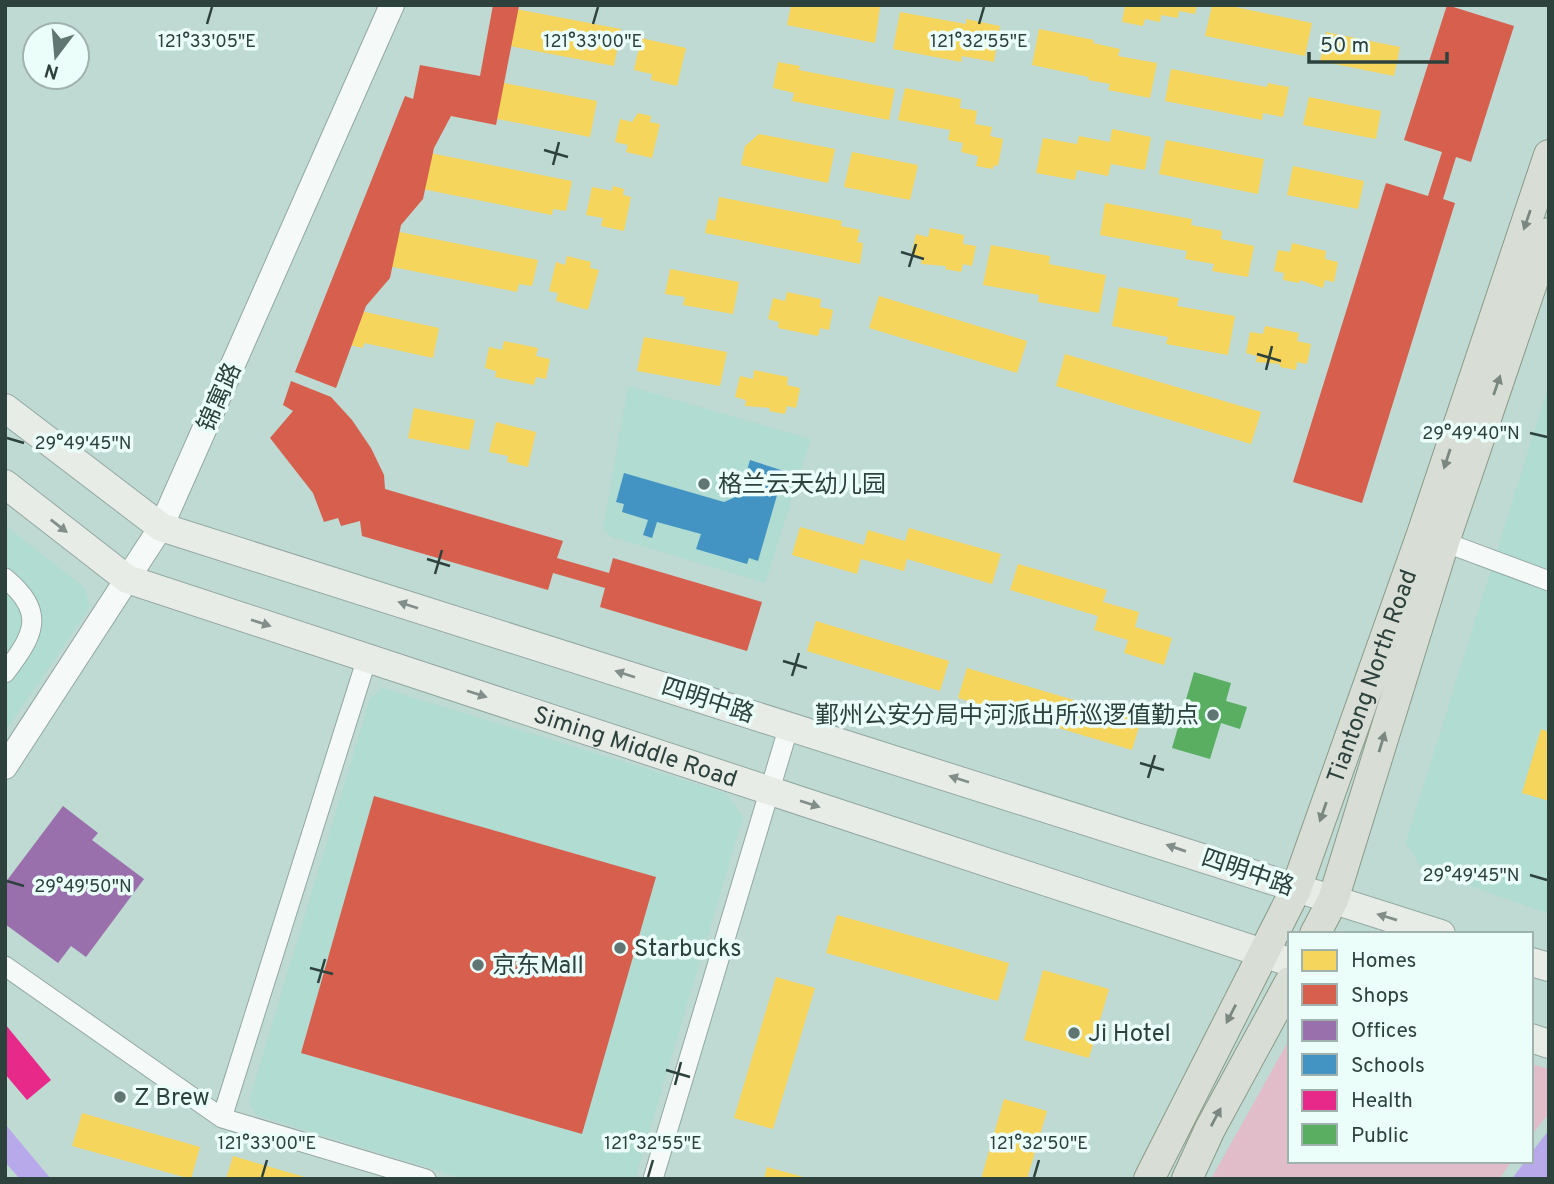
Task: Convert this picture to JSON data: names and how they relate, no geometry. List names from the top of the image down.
{
  "streets": {
    "main road": ["Tiantong North Road", "四明中路", "Siming Middle Road"],
    "street": ["锦寓路"]
  },
  "crossings": [
    ["锦寓路", "四明中路"],
    ["锦寓路", "Siming Middle Road"],
    ["Tiantong North Road", "四明中路"],
    ["Tiantong North Road", "Siming Middle Road"]
  ],
  "one_way": ["四明中路", "Siming Middle Road"],
  "places": [
    "格兰云天幼儿园",
    "鄞州公安分局中河派出所巡逻值勤点",
    "Starbucks",
    "京东Mall",
    "Ji Hotel",
    "Z Brew"
  ],
  "legend": [
    "Homes",
    "Shops",
    "Offices",
    "Schools",
    "Health",
    "Public"
  ],
  "scale_bar": "50 m",
  "north": "bottom",
  "coordinates": [
    "121°33'05\"E",
    "121°33'00\"E",
    "121°32'55\"E",
    "29°49'40\"N",
    "29°49'45\"N",
    "29°49'50\"N",
    "121°32'50\"E"
  ]
}
